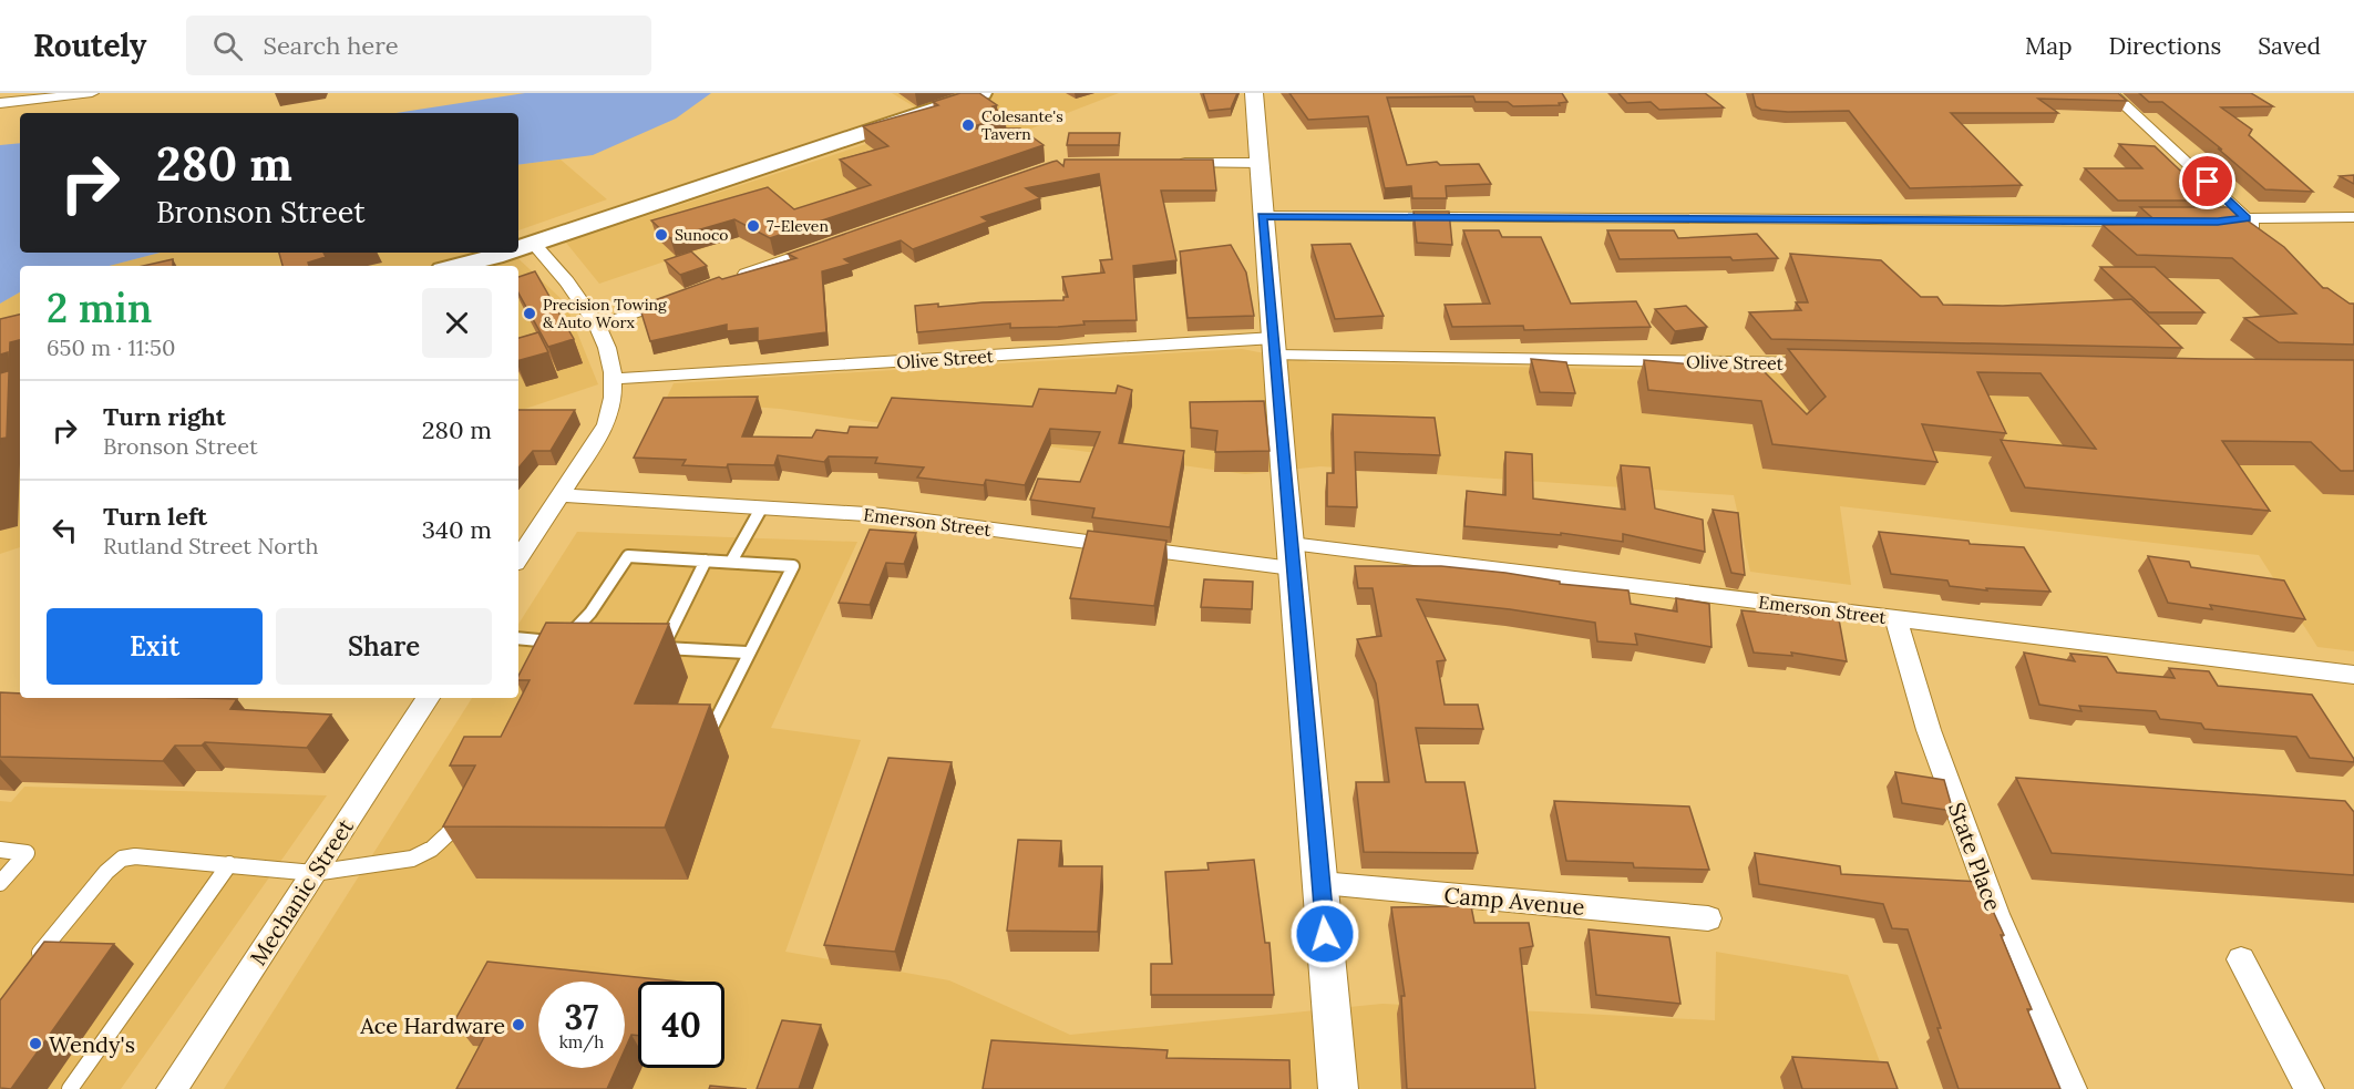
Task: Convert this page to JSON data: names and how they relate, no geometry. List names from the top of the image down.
{
  "streets": {
    "street": [
      "Olive Street",
      "Emerson Street",
      "State Place",
      "Mechanic Street",
      "Camp Avenue"
    ]
  },
  "crossings": [
    ["Emerson Street", "State Place"]
  ],
  "places": [
    "Colesante's Tavern",
    "7-Eleven",
    "Sunoco",
    "Precision Towing & Auto Worx",
    "Ace Hardware",
    "Wendy's"
  ],
  "page": {
    "header": "Routely",
    "search": "Search here",
    "nav": ["Map", "Directions", "Saved"],
    "turn": ["280 m", "Bronson Street"],
    "heading": ["2 min", "650 m · 11:50"],
    "list": [
      {
        "name": "Turn right",
        "note": "Bronson Street",
        "value": "280 m"
      },
      {
        "name": "Turn left",
        "note": "Rutland Street North",
        "value": "340 m"
      }
    ],
    "buttons": ["Exit", "Share"],
    "speed": "37 km/h",
    "limit": "40"
  }
}
